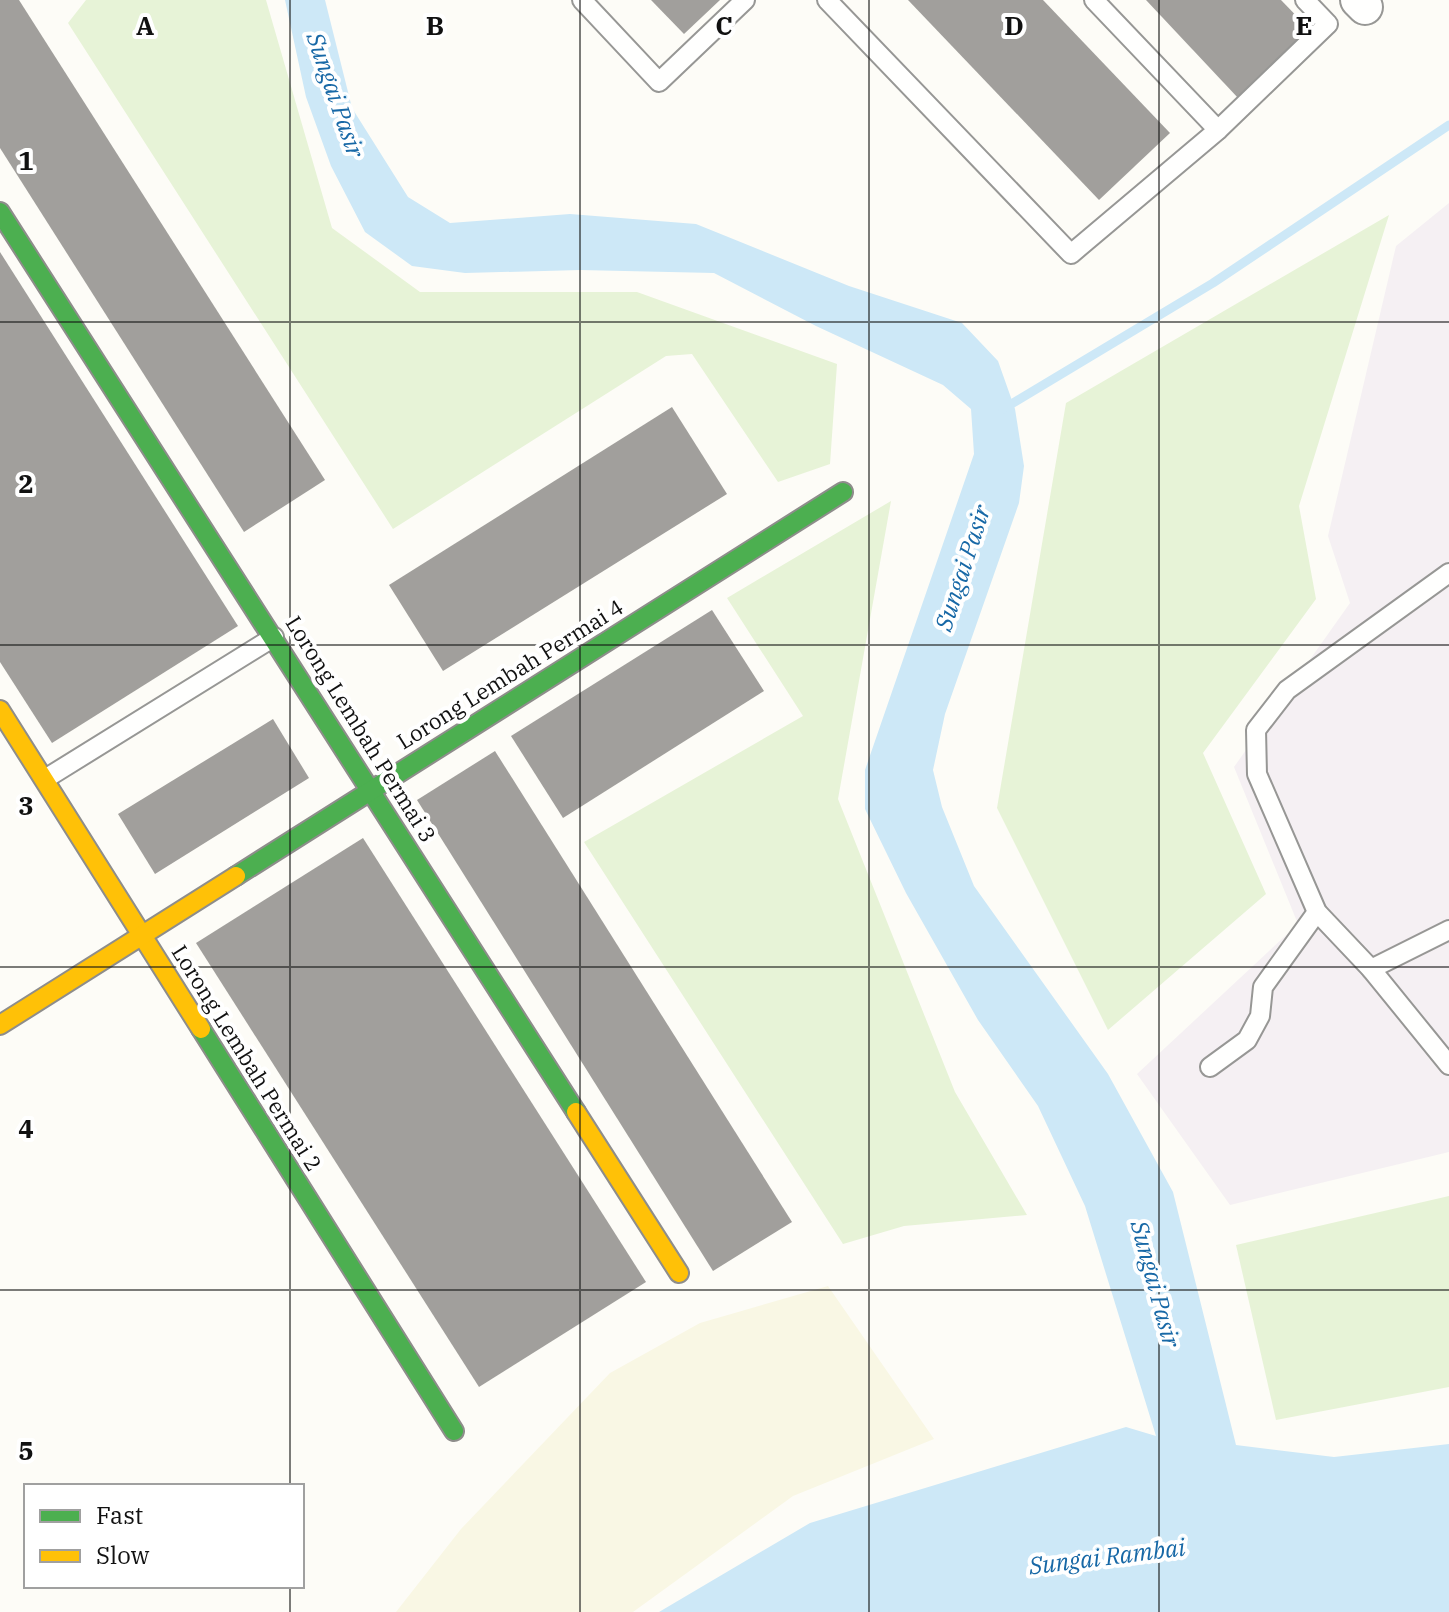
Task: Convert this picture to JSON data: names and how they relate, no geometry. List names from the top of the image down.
{
  "streets": {
    "street": ["Lorong Lembah Permai 4", "Lorong Lembah Permai 3", "Lorong Lembah Permai 2"]
  },
  "crossings": [
    ["Lorong Lembah Permai 4", "Lorong Lembah Permai 3"],
    ["Lorong Lembah Permai 4", "Lorong Lembah Permai 2"]
  ],
  "water": ["Sungai Pasir", "Sungai Rambai"],
  "legend": ["Fast", "Slow"],
  "grid": {
    "columns": [
      "A",
      "B",
      "C",
      "D",
      "E"
    ],
    "rows": [
      "1",
      "2",
      "3",
      "4",
      "5"
    ]
  }
}
